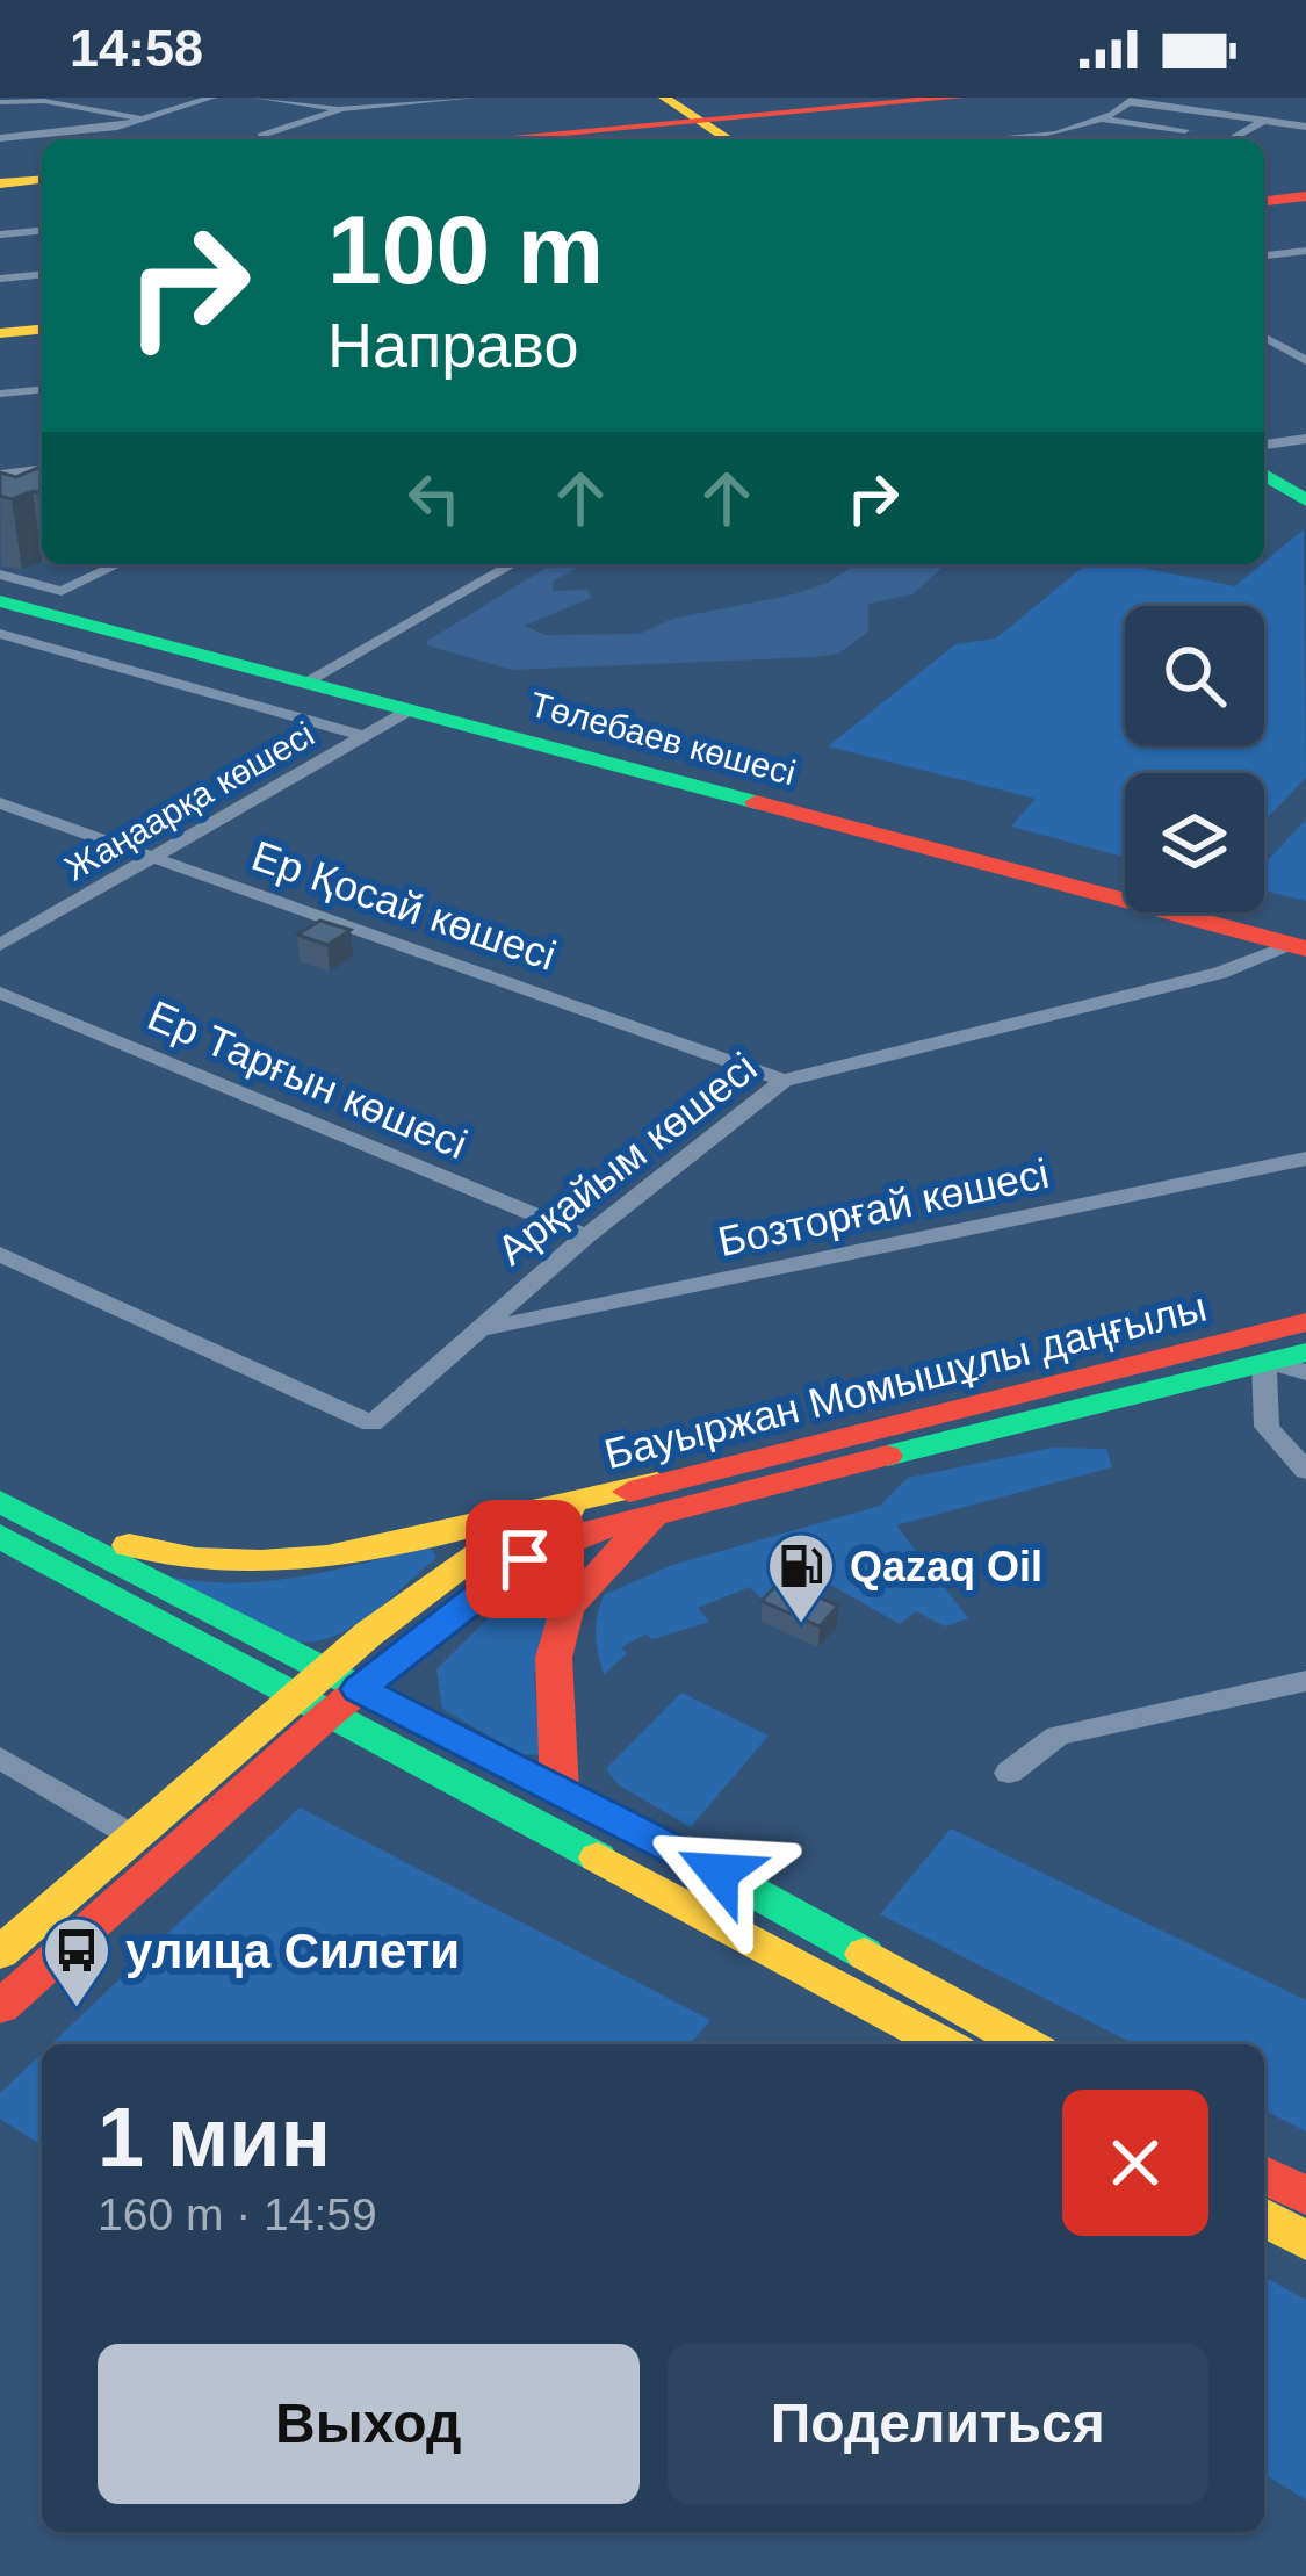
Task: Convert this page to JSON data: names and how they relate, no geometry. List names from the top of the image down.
{
  "streets": {
    "main road": ["Төлебаев көшесі", "Бауыржан Момышұлы даңғылы"],
    "street": [
      "Жаңаарқа көшесі",
      "Ер Қосай көшесі",
      "Ер Тарғын көшесі",
      "Арқайым көшесі",
      "Бозторғай көшесі"
    ]
  },
  "crossings": [
    ["Төлебаев көшесі", "Жаңаарқа көшесі"],
    ["Төлебаев көшесі", "Арқайым көшесі"],
    ["Жаңаарқа көшесі", "Ер Қосай көшесі"],
    ["Ер Қосай көшесі", "Арқайым көшесі"],
    ["Ер Тарғын көшесі", "Арқайым көшесі"],
    ["Арқайым көшесі", "Бозторғай көшесі"]
  ],
  "places": {
    "fuel station": ["Qazaq Oil"],
    "bus stop": ["улица Силети"]
  },
  "page": {
    "status": "14:58",
    "turn": ["100 m", "Направо"],
    "heading": ["1 мин", "160 m · 14:59"],
    "buttons": ["Выход", "Поделиться"]
  }
}
